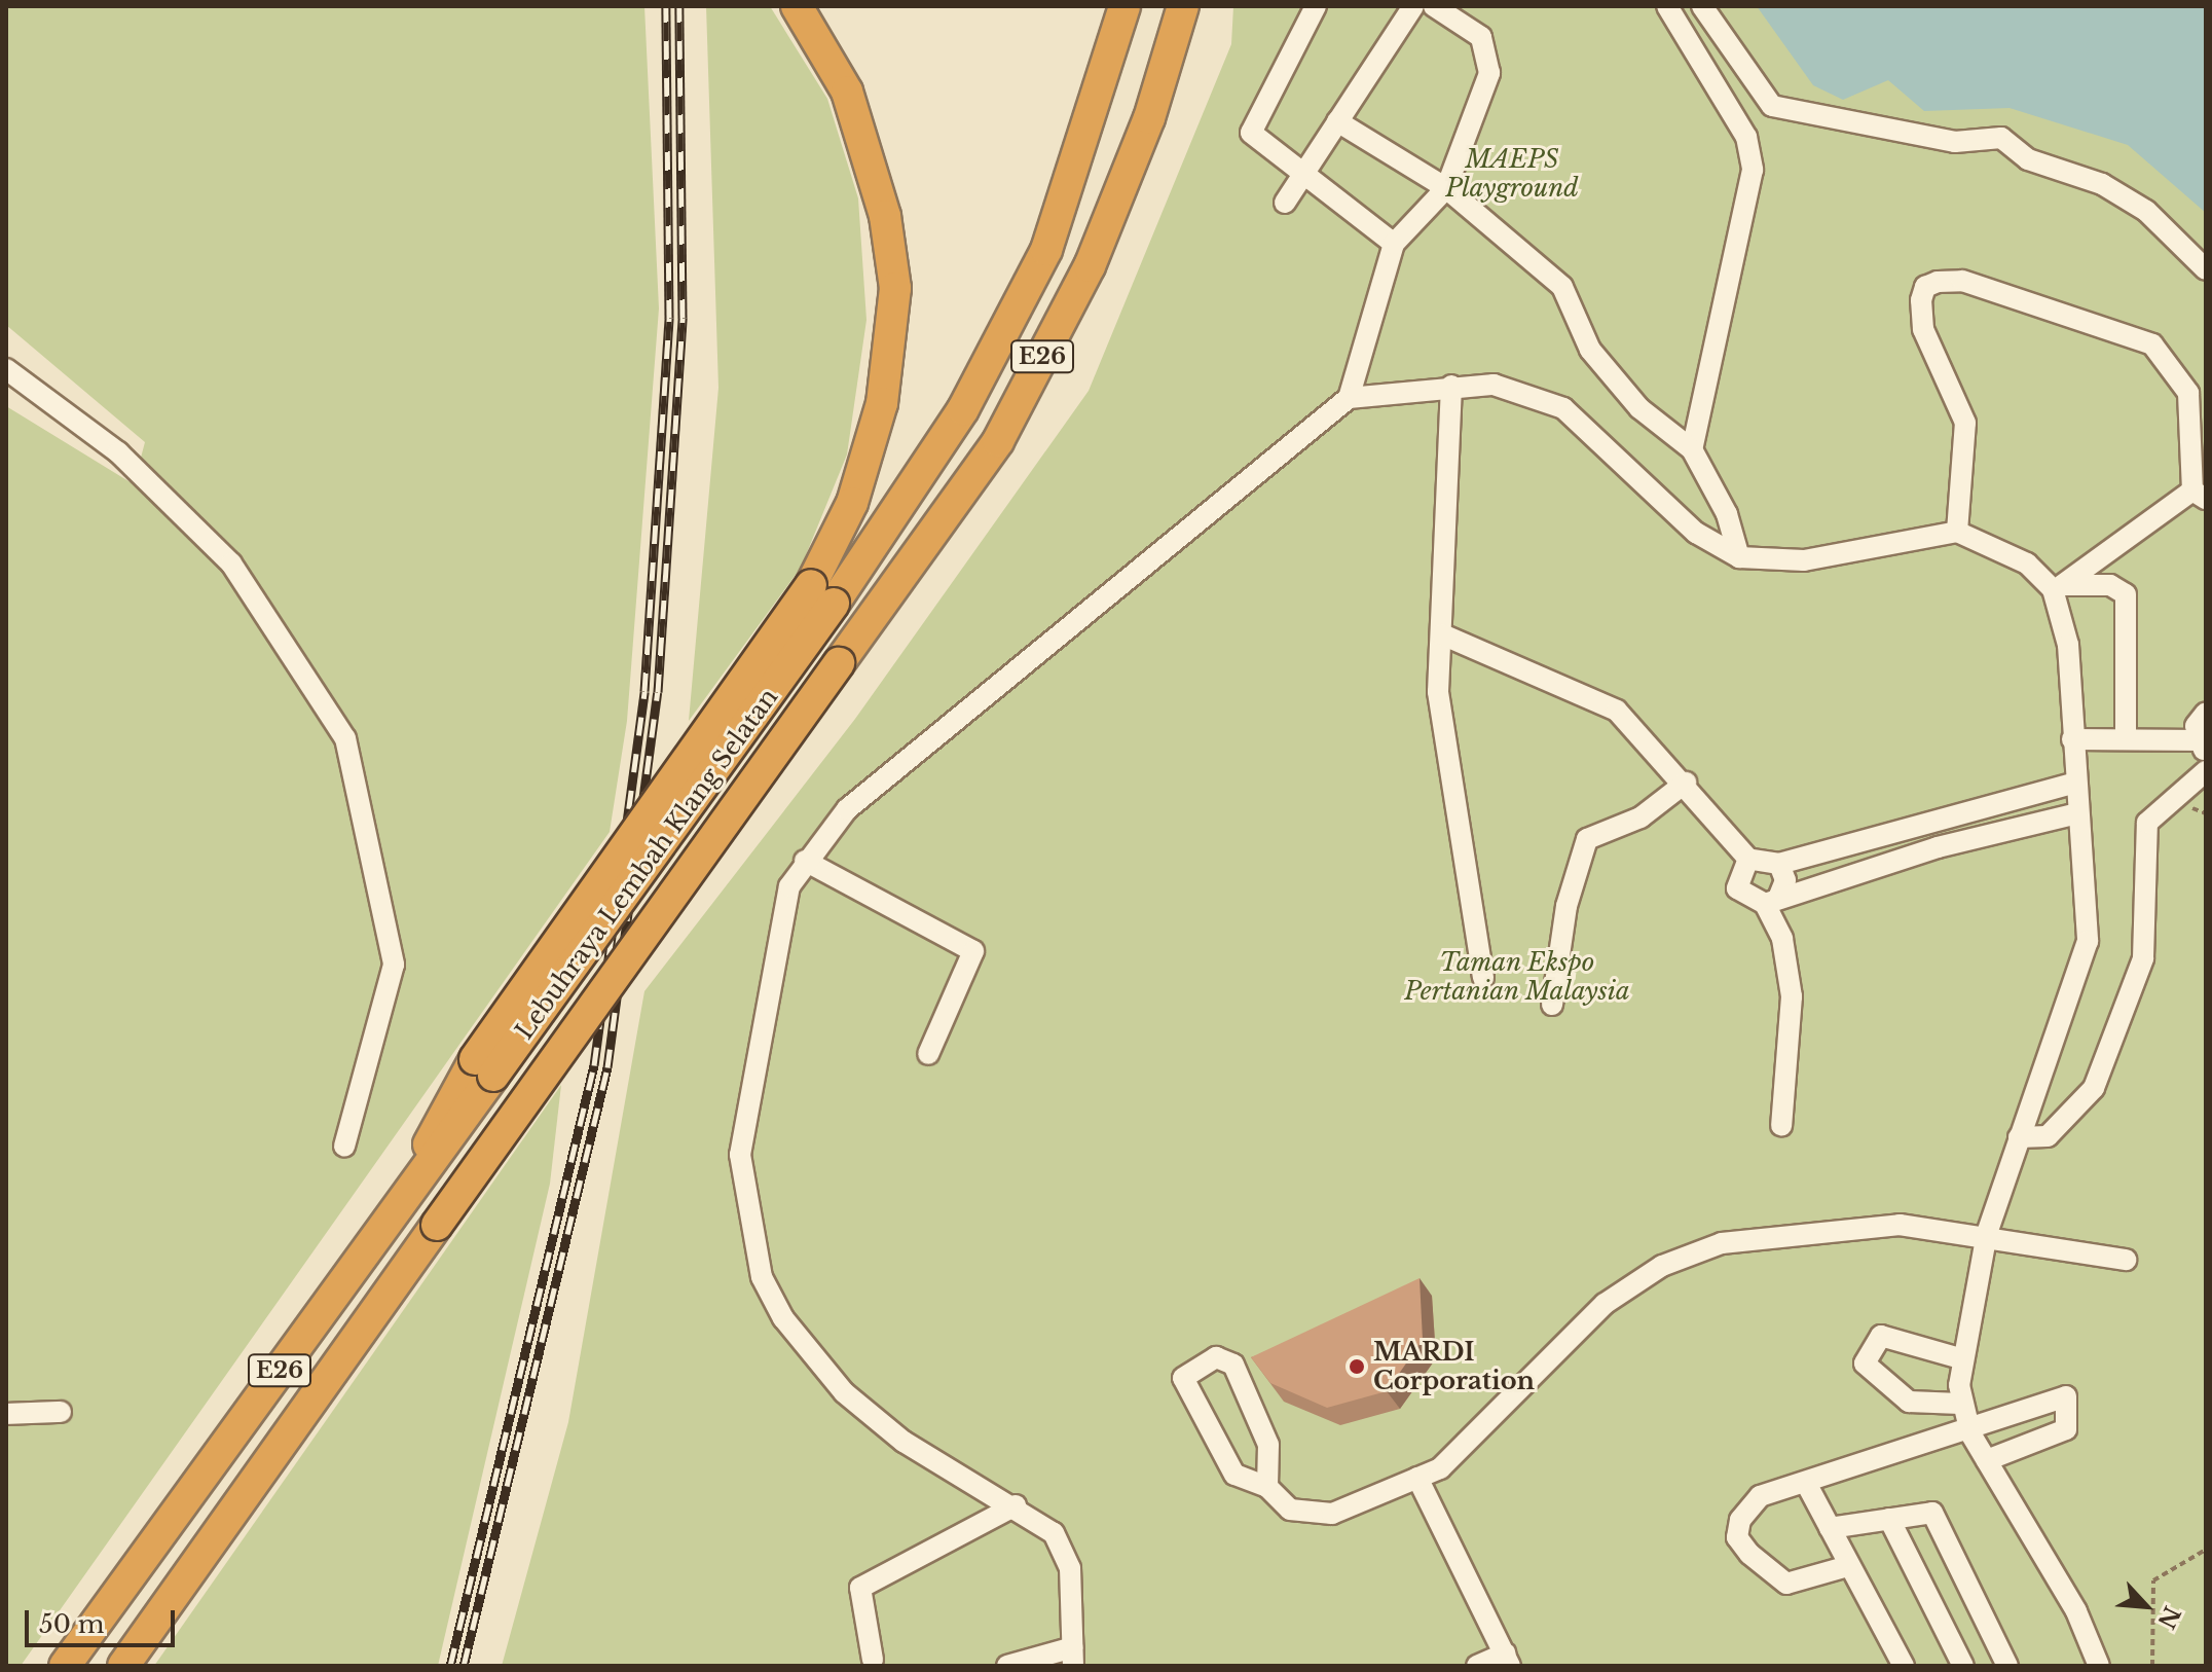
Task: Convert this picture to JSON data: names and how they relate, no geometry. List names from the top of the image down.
{
  "streets": {
    "highway": ["E26", "Lebuhraya Lembah Klang Selatan"]
  },
  "parks": ["MAEPS Playground", "Taman Ekspo Pertanian Malaysia"],
  "places": ["MARDI Corporation"],
  "scale_bar": "50 m",
  "north": "bottom right"
}
